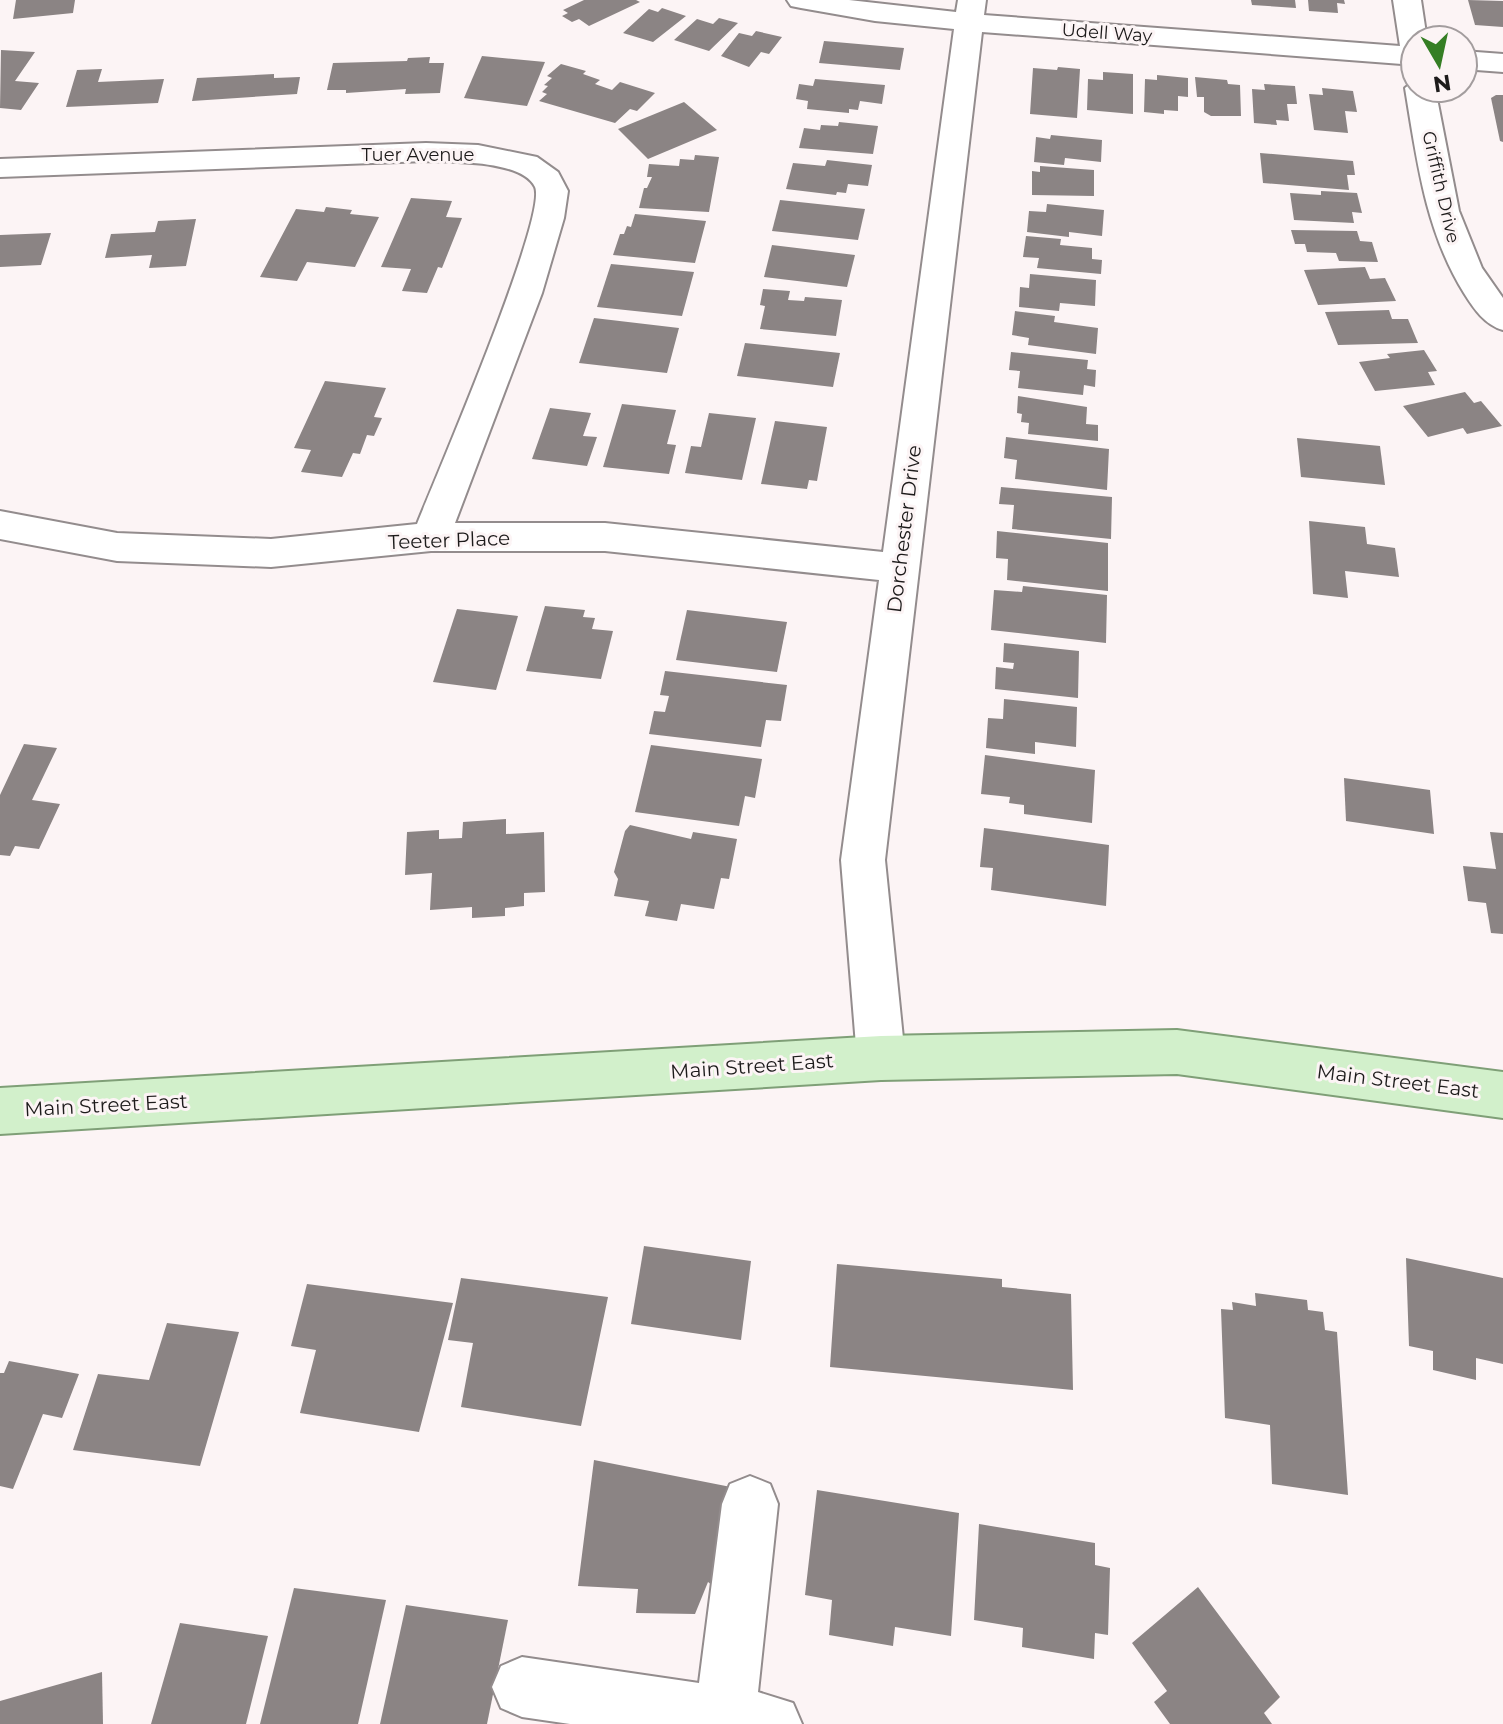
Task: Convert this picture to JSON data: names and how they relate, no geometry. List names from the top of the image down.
{
  "streets": {
    "main road": ["Main Street East"],
    "street": [
      "Udell Way",
      "Tuer Avenue",
      "Griffith Drive",
      "Dorchester Drive",
      "Teeter Place"
    ]
  },
  "crossings": [
    ["Udell Way", "Dorchester Drive"],
    ["Tuer Avenue", "Teeter Place"],
    ["Dorchester Drive", "Teeter Place"],
    ["Dorchester Drive", "Main Street East"]
  ],
  "north": "bottom"
}
